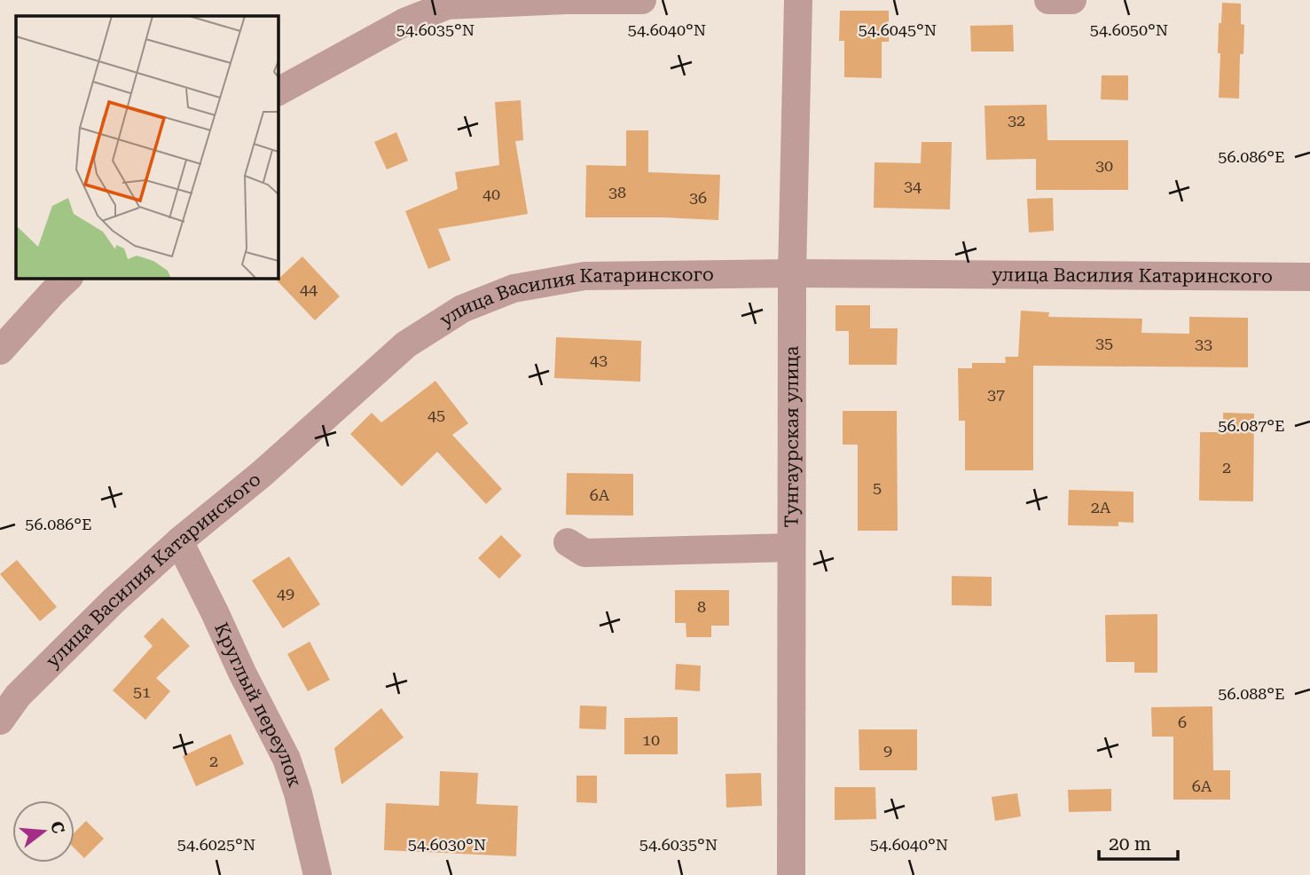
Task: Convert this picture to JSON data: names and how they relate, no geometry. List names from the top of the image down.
{
  "streets": {
    "street": ["улица Василия Катаринского", "Тунгаурская улица", "Круглый переулок"]
  },
  "crossings": [
    ["улица Василия Катаринского", "Тунгаурская улица"],
    ["улица Василия Катаринского", "Круглый переулок"]
  ],
  "house_numbers": [
    "32",
    "30",
    "34",
    "38",
    "40",
    "36",
    "44",
    "35",
    "33",
    "43",
    "37",
    "45",
    "2",
    "5",
    "6А",
    "2А",
    "49",
    "8",
    "51",
    "6",
    "10",
    "9",
    "2",
    "6А"
  ],
  "scale_bar": "20 m",
  "north": "right",
  "coordinates": [
    "54.6035°N",
    "54.6040°N",
    "54.6045°N",
    "54.6050°N",
    "56.086°E",
    "56.087°E",
    "56.088°E",
    "54.6025°N",
    "54.6030°N"
  ]
}
